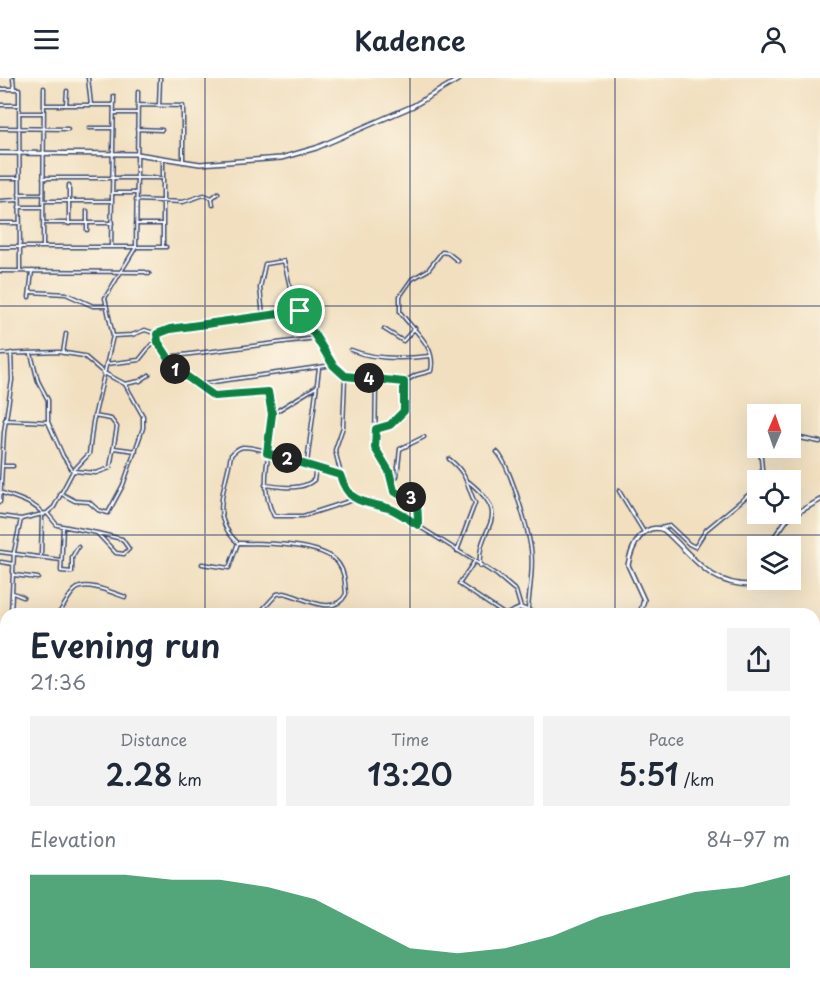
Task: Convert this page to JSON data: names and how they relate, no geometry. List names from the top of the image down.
{
  "north": "top",
  "page": {
    "header": "Kadence",
    "pins": [
      "1",
      "4",
      "2",
      "3"
    ],
    "heading": ["Evening run", "21:36"],
    "stats": [
      ["Distance", "2.28 km"],
      ["Time", "13:20"],
      ["Pace", "5:51 /km"]
    ],
    "chart": ["Elevation", "84–97 m"]
  }
}
